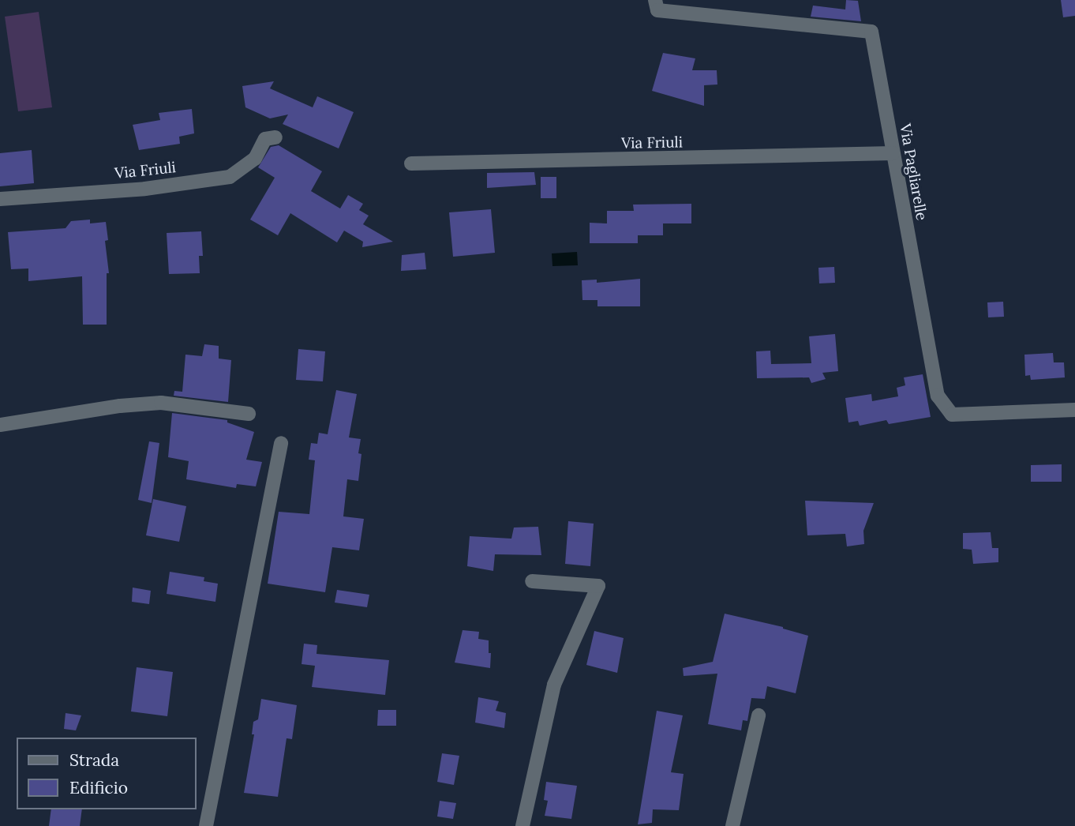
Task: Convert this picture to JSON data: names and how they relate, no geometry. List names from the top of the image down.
{
  "streets": {
    "street": ["Via Friuli", "Via Pagliarelle"]
  },
  "crossings": [
    ["Via Friuli", "Via Pagliarelle"]
  ],
  "legend": ["Strada", "Edificio"]
}
